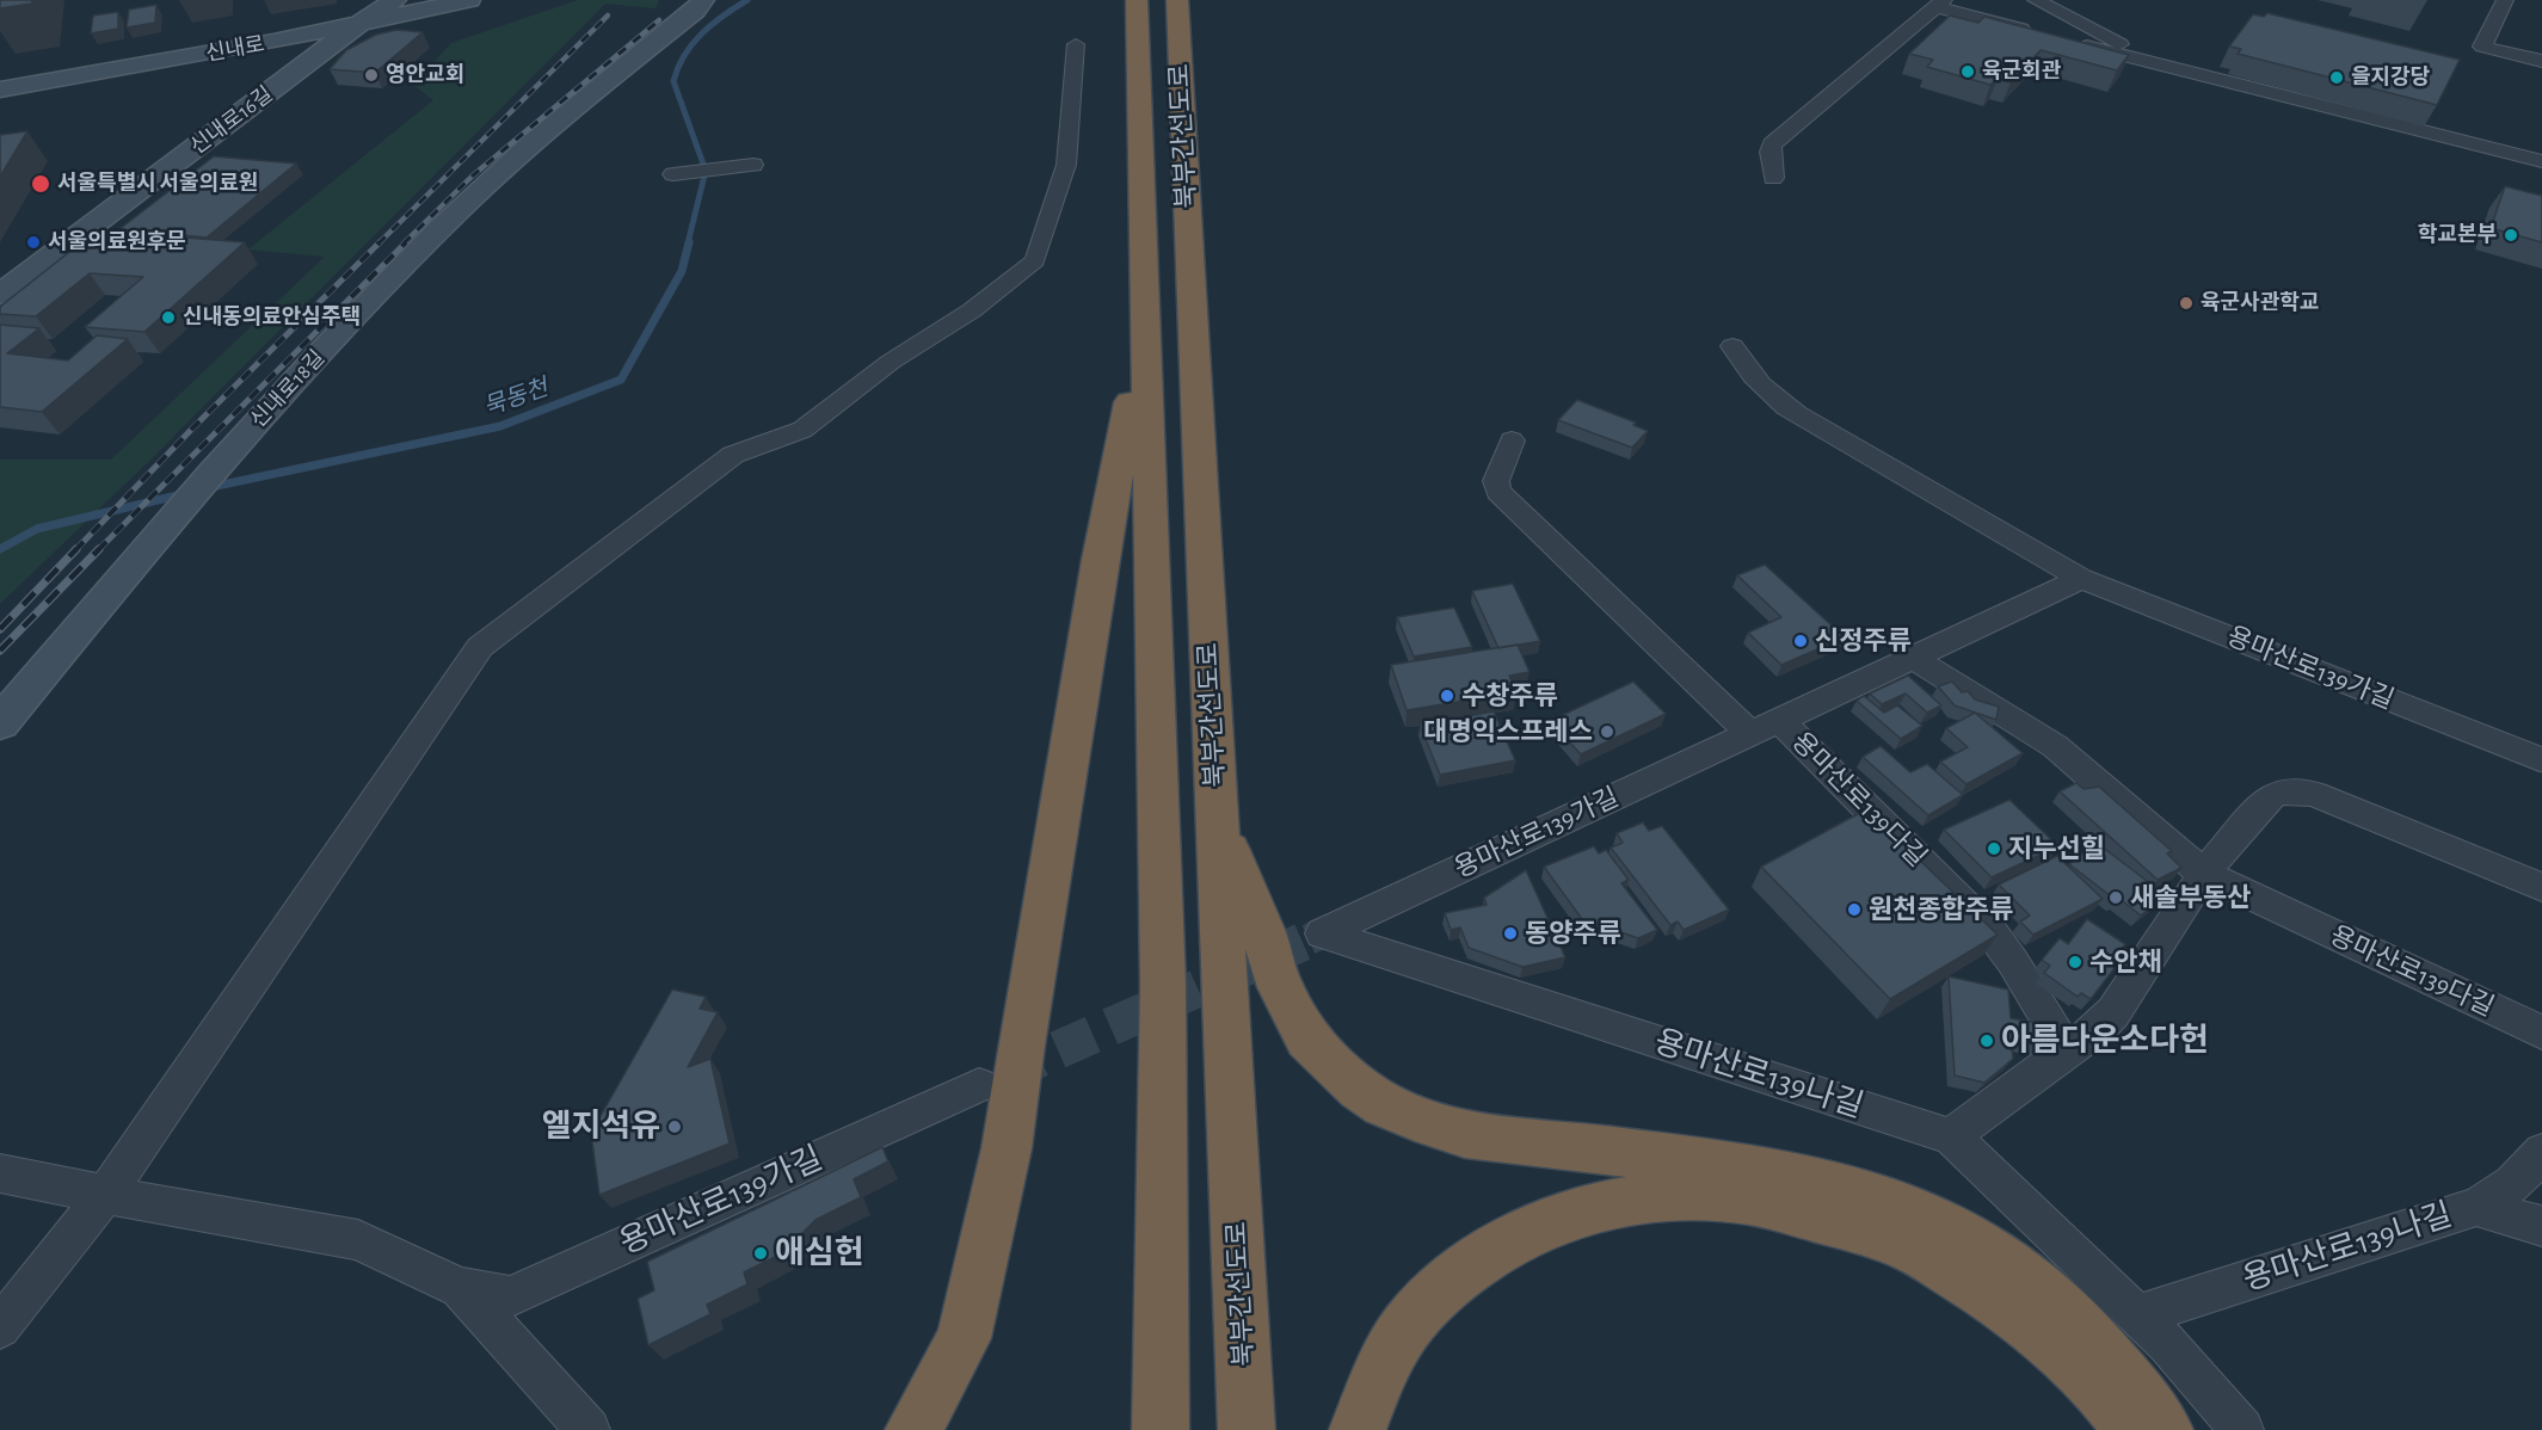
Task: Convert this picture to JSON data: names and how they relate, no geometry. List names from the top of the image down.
{
  "streets": {
    "highway": ["북부간선도로"],
    "street": [
      "신내로",
      "신내로16길",
      "신내로18길",
      "용마산로139가길",
      "용마산로139다길",
      "용마산로139나길"
    ]
  },
  "crossings": [
    ["신내로", "신내로16길"],
    ["용마산로139가길", "용마산로139다길"],
    ["용마산로139가길", "용마산로139나길"]
  ],
  "water": ["묵동천"],
  "places": [
    "육군회관",
    "영안교회",
    "을지강당",
    "서울특별시 서울의료원",
    "학교본부",
    "서울의료원후문",
    "육군사관학교",
    "신내동의료안심주택",
    "신정주류",
    "수창주류",
    "대명익스프레스",
    "지누선힐",
    "새솔부동산",
    "원천종합주류",
    "동양주류",
    "수안채",
    "아름다운소다헌",
    "엘지석유",
    "애심헌"
  ]
}
